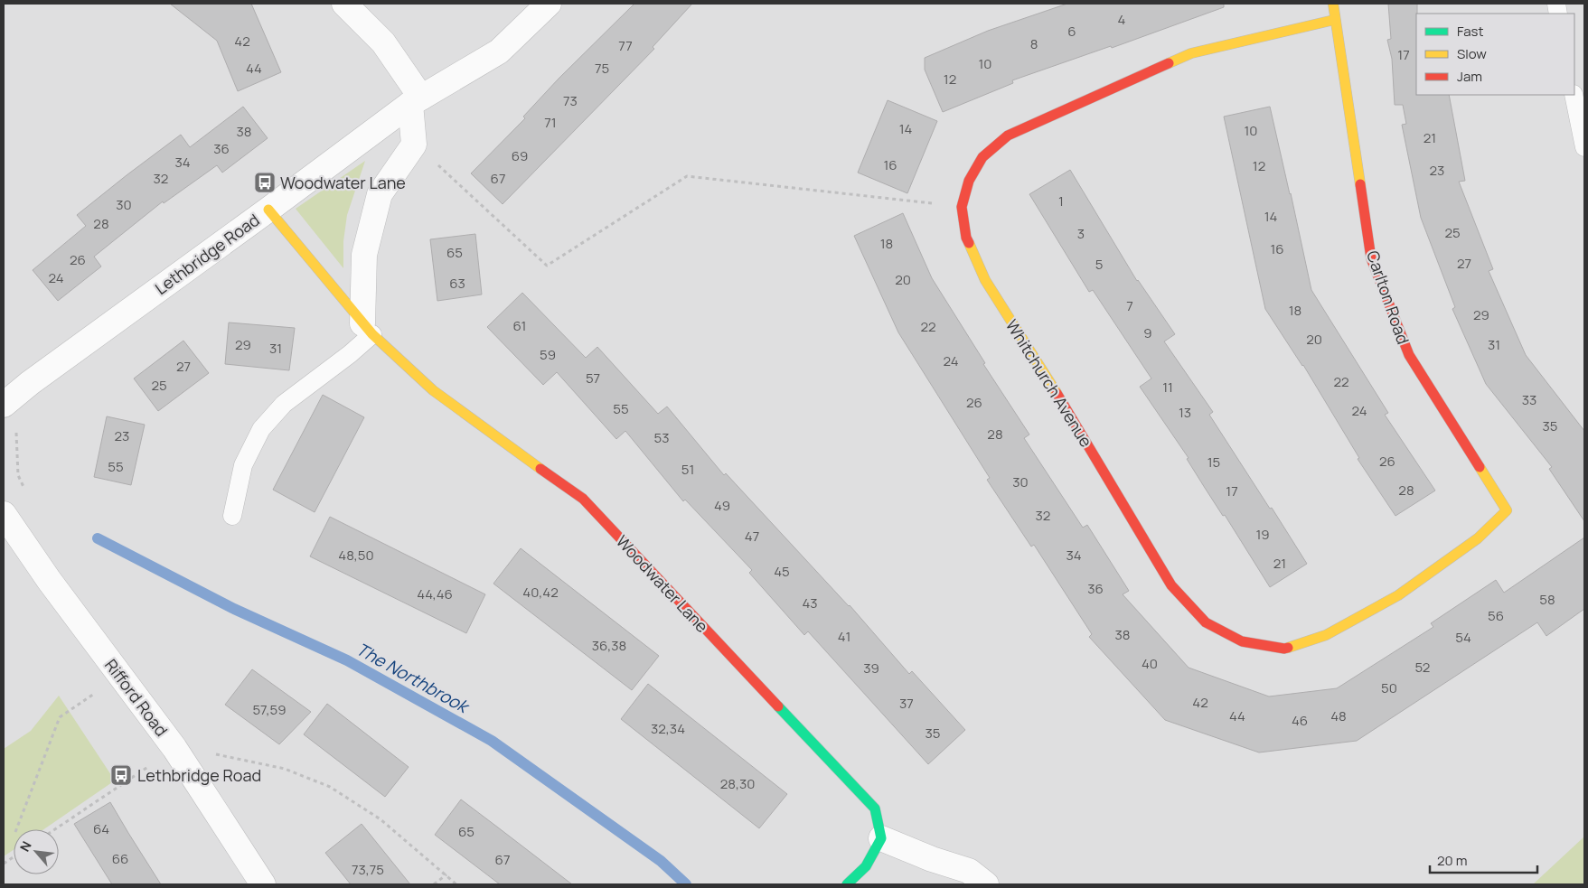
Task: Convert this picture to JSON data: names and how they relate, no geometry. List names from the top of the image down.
{
  "streets": {
    "street": [
      "Lethbridge Road",
      "Carlton Road",
      "Whitchurch Avenue",
      "Woodwater Lane",
      "Rifford Road"
    ]
  },
  "crossings": [
    ["Lethbridge Road", "Woodwater Lane"],
    ["Carlton Road", "Whitchurch Avenue"]
  ],
  "water": ["The Northbrook"],
  "places": {
    "bus stop": ["Woodwater Lane", "Lethbridge Road"]
  },
  "house_numbers": [
    "4",
    "6",
    "42",
    "8",
    "77",
    "17",
    "10",
    "44",
    "75",
    "12",
    "73",
    "71",
    "14",
    "10",
    "38",
    "21",
    "36",
    "69",
    "34",
    "16",
    "12",
    "23",
    "32",
    "67",
    "1",
    "30",
    "14",
    "28",
    "25",
    "3",
    "18",
    "16",
    "65",
    "26",
    "27",
    "5",
    "24",
    "20",
    "63",
    "7",
    "18",
    "29",
    "61",
    "22",
    "9",
    "20",
    "29",
    "31",
    "31",
    "59",
    "24",
    "27",
    "57",
    "22",
    "25",
    "11",
    "33",
    "26",
    "55",
    "24",
    "13",
    "35",
    "28",
    "23",
    "53",
    "26",
    "15",
    "55",
    "51",
    "30",
    "28",
    "17",
    "49",
    "32",
    "19",
    "47",
    "48,50",
    "34",
    "21",
    "45",
    "36",
    "40,42",
    "44,46",
    "58",
    "43",
    "56",
    "38",
    "41",
    "54",
    "36,38",
    "40",
    "52",
    "39",
    "50",
    "42",
    "37",
    "57,59",
    "44",
    "48",
    "46",
    "32,34",
    "35",
    "28,30",
    "64",
    "65",
    "66",
    "67",
    "73,75"
  ],
  "legend": ["Fast", "Slow", "Jam"],
  "scale_bar": "20 m",
  "north": "top left"
}
